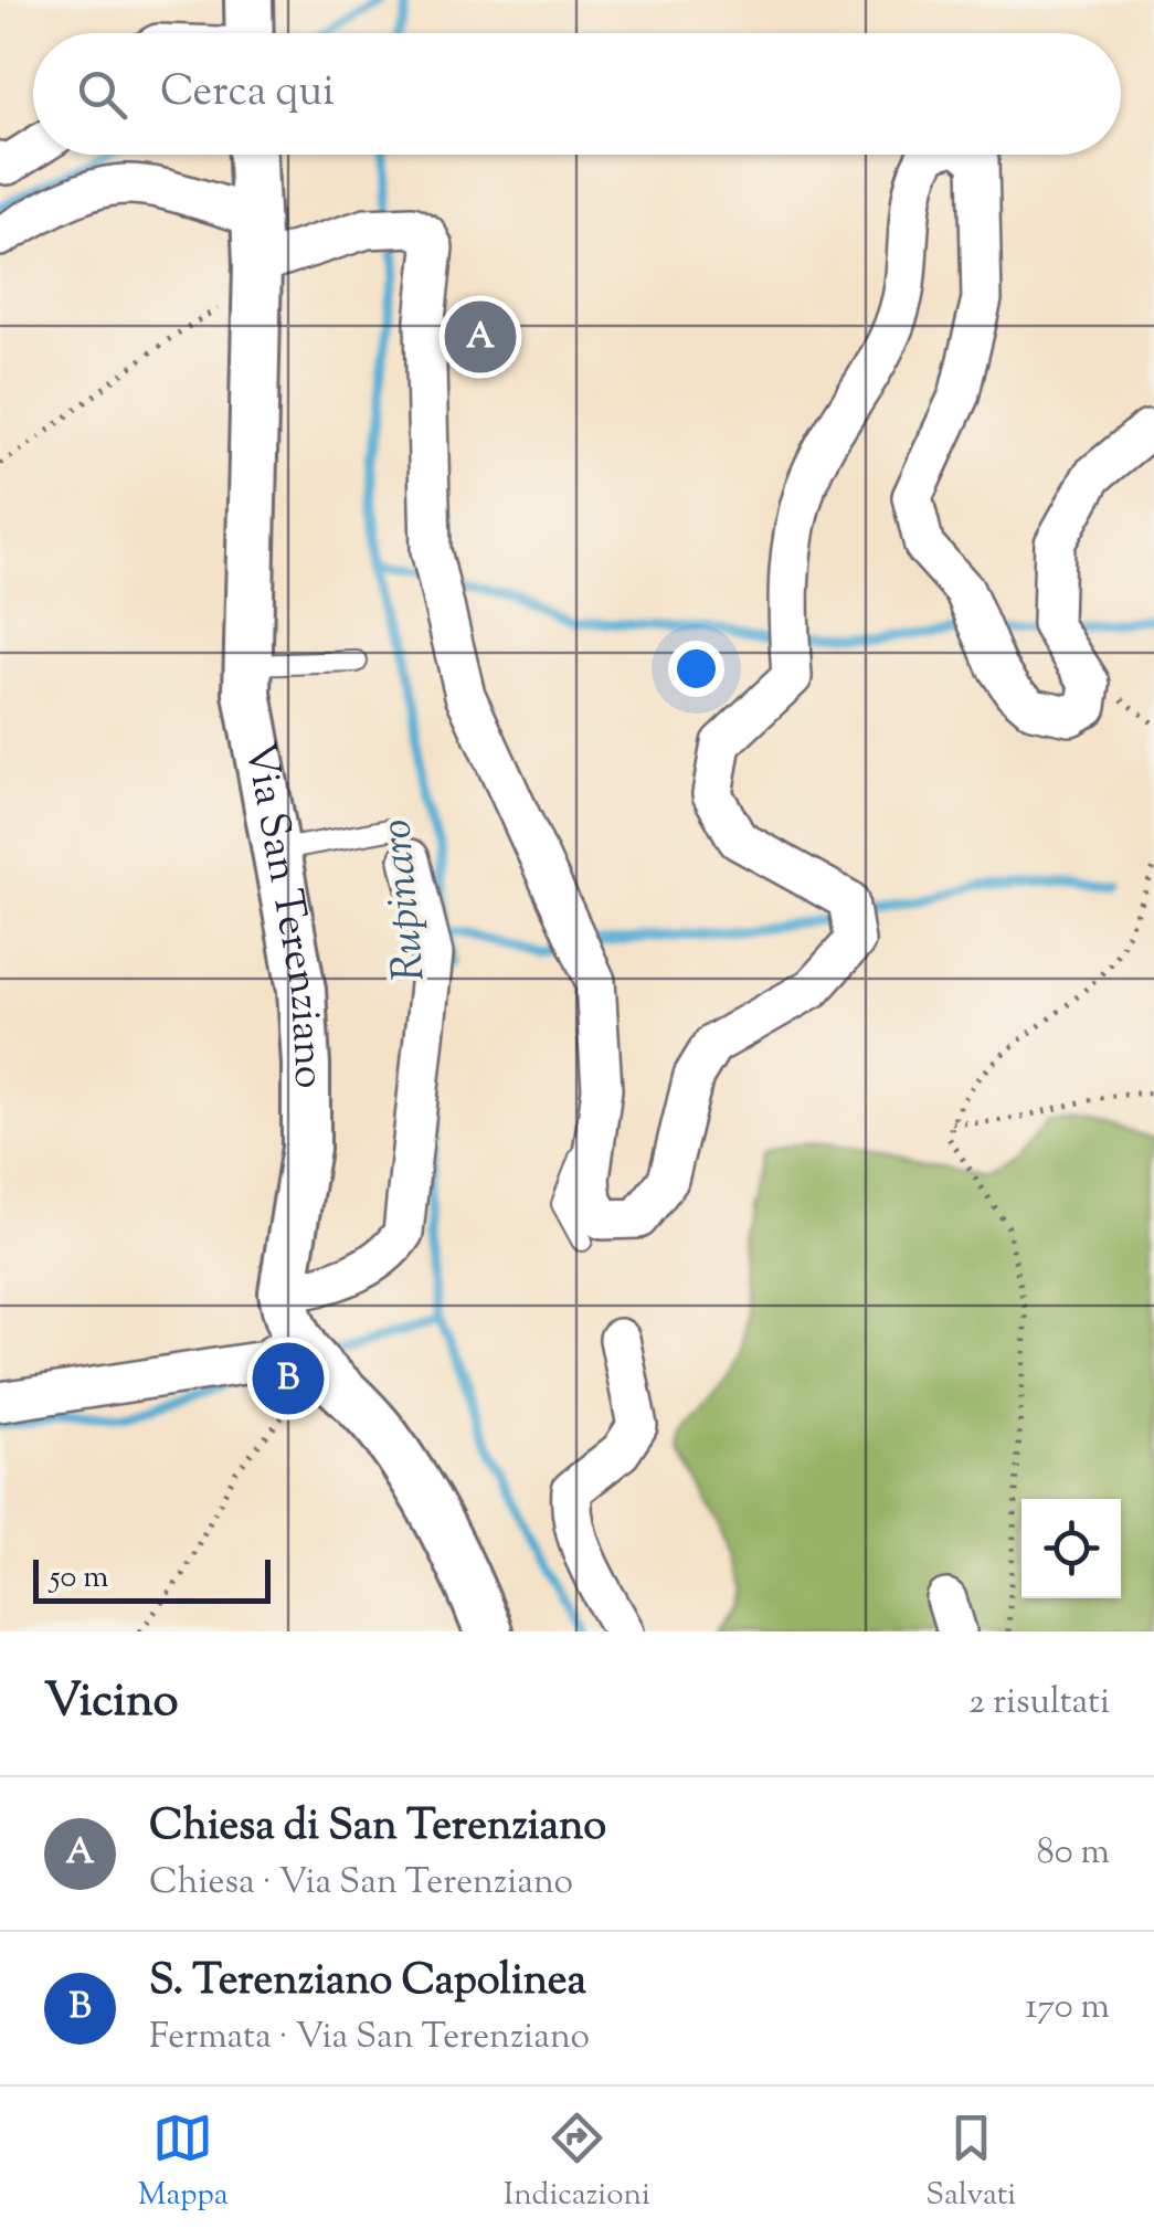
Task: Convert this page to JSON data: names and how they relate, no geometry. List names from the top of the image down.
{
  "streets": {
    "street": ["Via San Terenziano"]
  },
  "water": ["Rupinaro"],
  "scale_bar": "50 m",
  "page": {
    "search": "Cerca qui",
    "pins": ["A", "B"],
    "scale": "50 m",
    "heading": ["Vicino", "2 risultati"],
    "list": [
      {
        "mark": "A",
        "name": "Chiesa di San Terenziano",
        "note": "Chiesa · Via San Terenziano",
        "value": "80 m"
      },
      {
        "mark": "B",
        "name": "S. Terenziano Capolinea",
        "note": "Fermata · Via San Terenziano",
        "value": "170 m"
      }
    ],
    "nav": ["Mappa", "Indicazioni", "Salvati"]
  }
}
